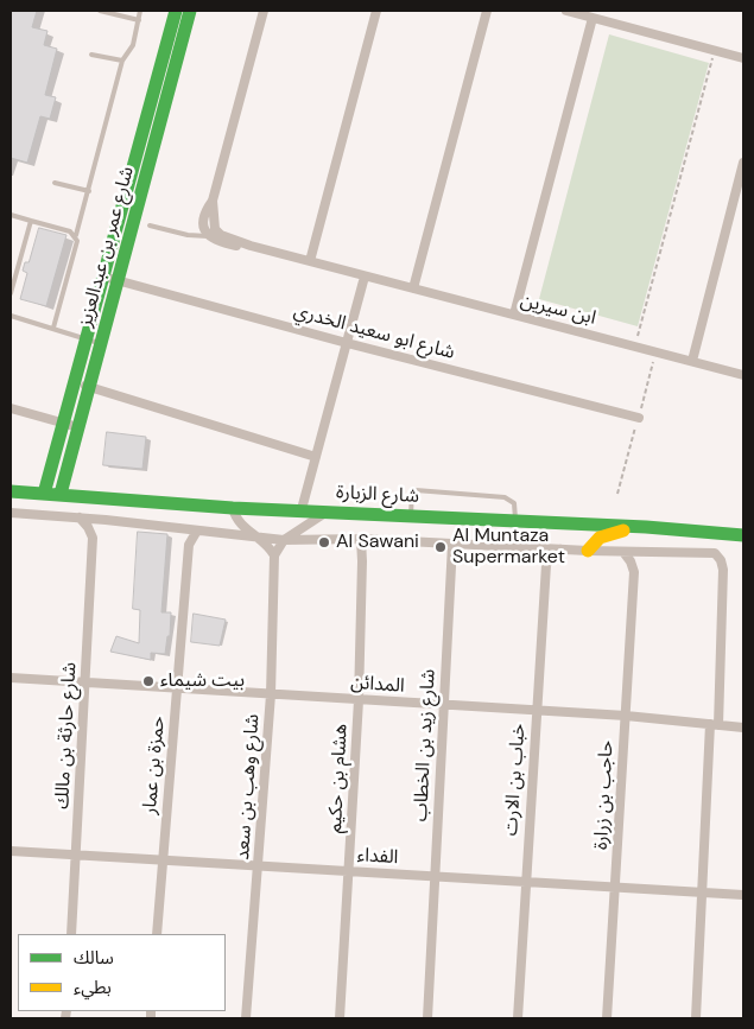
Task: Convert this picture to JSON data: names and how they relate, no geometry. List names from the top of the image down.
{
  "streets": {
    "street": [
      "شارع عمر بن عبدالعزيز",
      "ابن سيرين",
      "شارع ابو سعيد الخدري",
      "شارع الزبارة",
      "المدائن",
      "شارع حارثة بن مالك",
      "شارع زيد بن الخطاب",
      "حمزة بن عمار",
      "هشام بن حكيم",
      "خباب بن الارت",
      "شارع وهب بن سعد",
      "حاجب بن زرارة",
      "الفداء"
    ]
  },
  "crossings": [
    ["شارع عمر بن عبدالعزيز", "شارع ابو سعيد الخدري"],
    ["شارع عمر بن عبدالعزيز", "شارع الزبارة"],
    ["المدائن", "شارع حارثة بن مالك"],
    ["المدائن", "شارع زيد بن الخطاب"],
    ["المدائن", "حمزة بن عمار"],
    ["المدائن", "هشام بن حكيم"],
    ["المدائن", "خباب بن الارت"],
    ["المدائن", "شارع وهب بن سعد"],
    ["المدائن", "حاجب بن زرارة"],
    ["شارع حارثة بن مالك", "الفداء"],
    ["شارع زيد بن الخطاب", "الفداء"],
    ["حمزة بن عمار", "الفداء"],
    ["هشام بن حكيم", "الفداء"],
    ["خباب بن الارت", "الفداء"],
    ["شارع وهب بن سعد", "الفداء"],
    ["حاجب بن زرارة", "الفداء"]
  ],
  "places": ["Al Sawani", "Al Muntaza Supermarket", "بيت شيماء"],
  "legend": ["سالك", "بطيء"]
}
